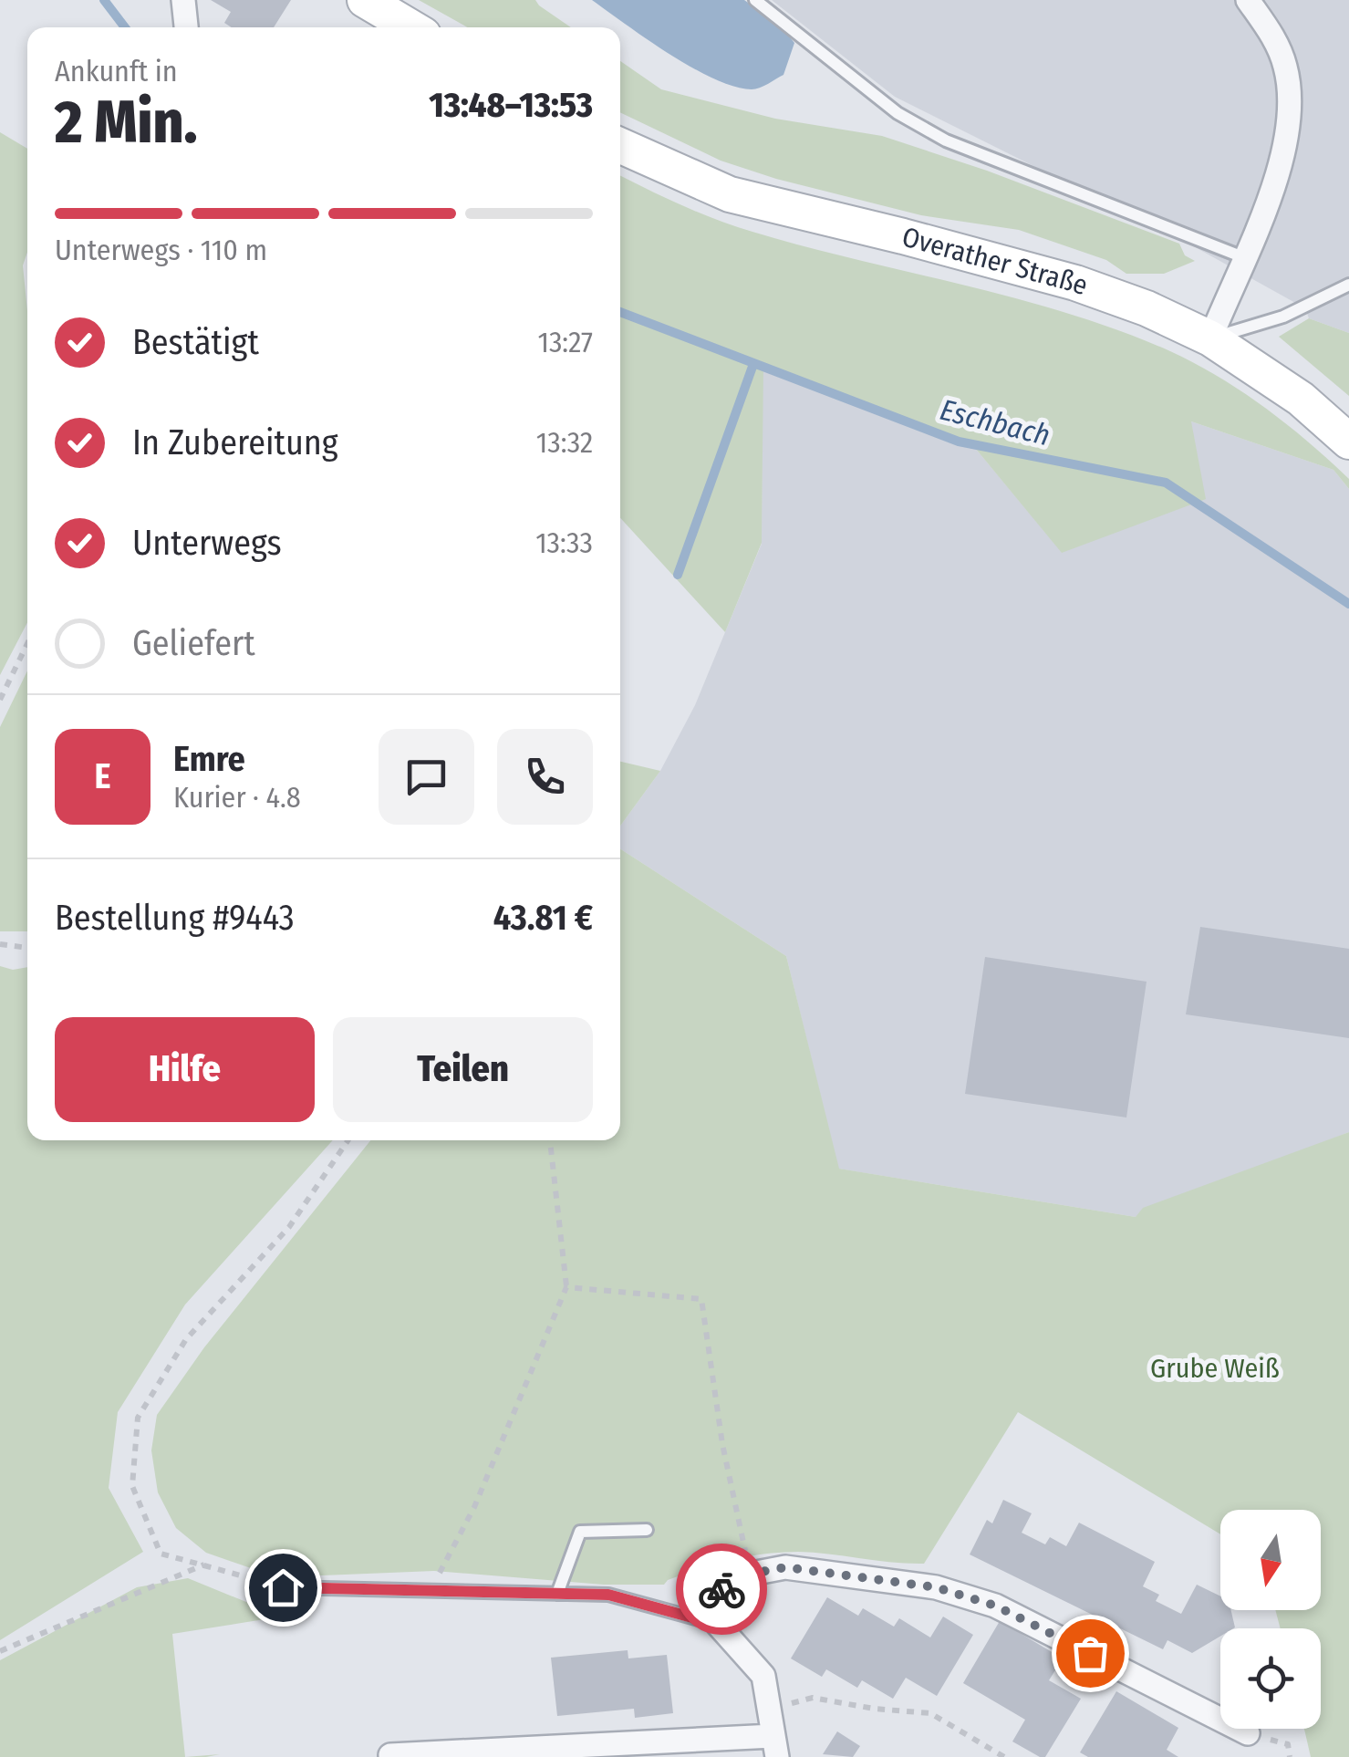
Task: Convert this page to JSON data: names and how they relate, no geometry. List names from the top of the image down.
{
  "streets": {
    "main road": ["Overather Straße"]
  },
  "water": ["Eschbach"],
  "parks": ["Grube Weiß"],
  "north": "bottom",
  "page": {
    "heading": ["2 Min.", "Ankunft in", "13:48–13:53"],
    "panel": [
      "Emre",
      "Kurier · 4.8",
      "Bestellung #9443",
      "43.81 €"
    ],
    "bar": "Unterwegs · 110 m",
    "list": [
      ["Bestätigt", "13:27"],
      ["In Zubereitung", "13:32"],
      ["Unterwegs", "13:33"],
      "Geliefert"
    ],
    "round": "E",
    "buttons": ["Hilfe", "Teilen"]
  }
}
